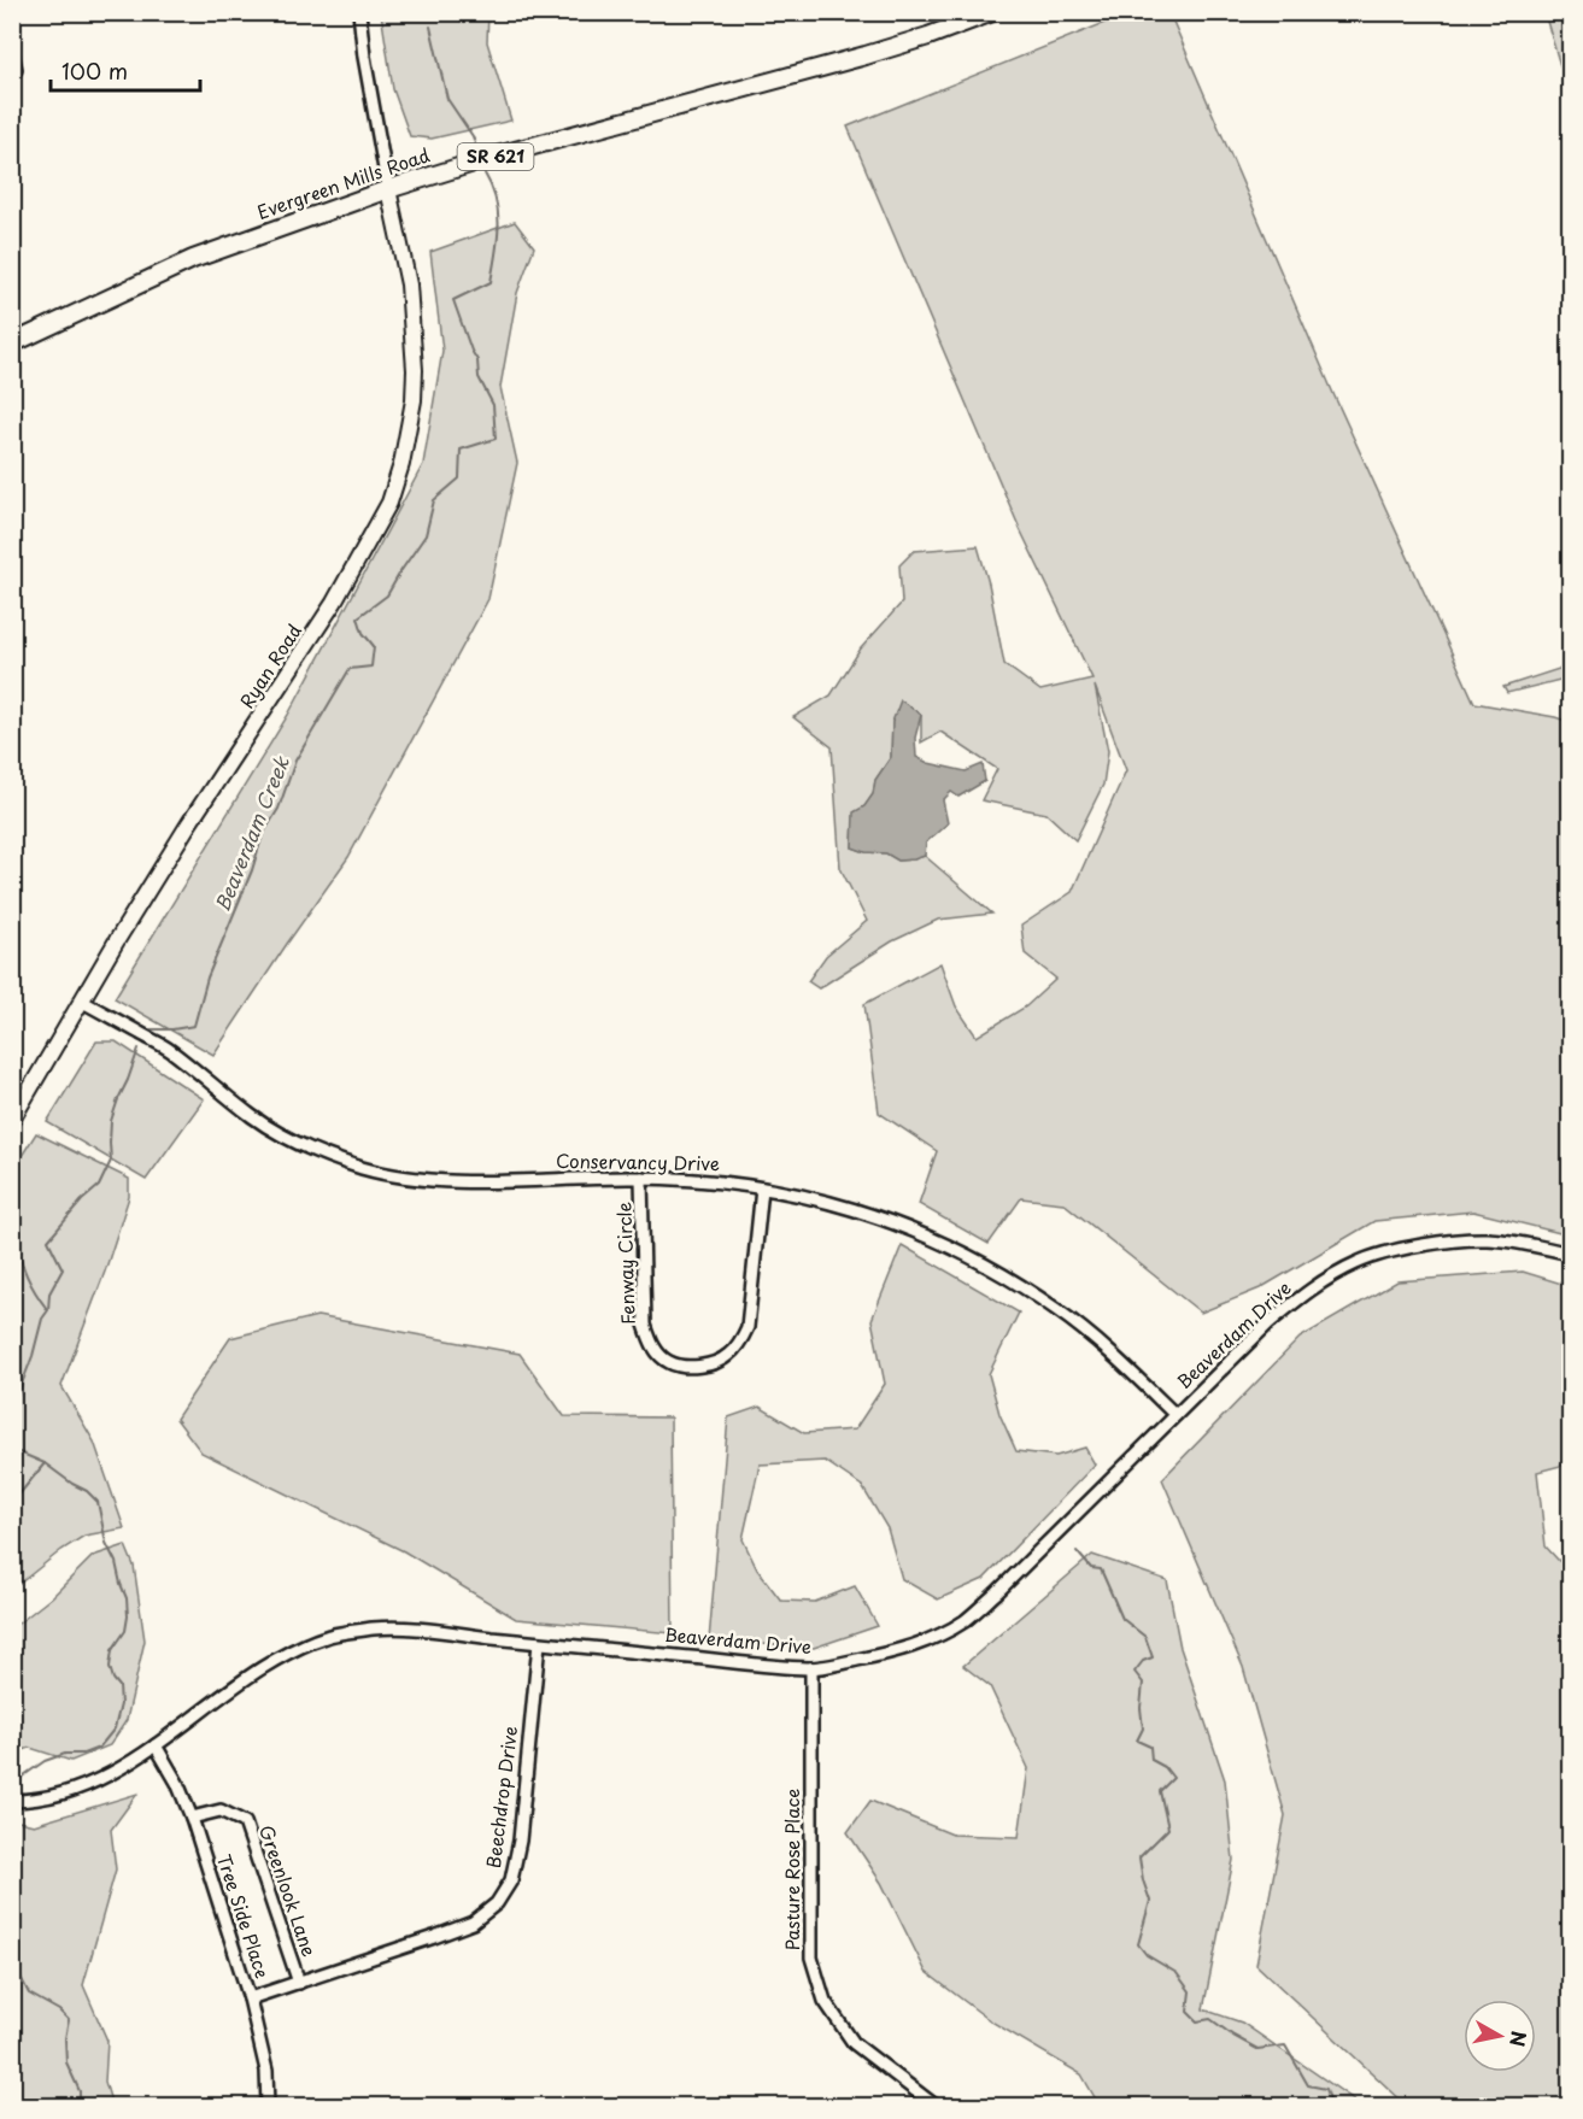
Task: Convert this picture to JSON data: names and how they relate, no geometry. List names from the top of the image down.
{
  "streets": {
    "main road": ["SR 621", "Evergreen Mills Road", "Ryan Road"],
    "street": [
      "Conservancy Drive",
      "Fenway Circle",
      "Beaverdam Drive",
      "Beechdrop Drive",
      "Pasture Rose Place",
      "Greenlook Lane",
      "Tree Side Place"
    ]
  },
  "crossings": [
    ["Evergreen Mills Road", "Ryan Road"],
    ["Ryan Road", "Conservancy Drive"],
    ["Conservancy Drive", "Fenway Circle"],
    ["Conservancy Drive", "Beaverdam Drive"],
    ["Beaverdam Drive", "Beechdrop Drive"],
    ["Beaverdam Drive", "Pasture Rose Place"],
    ["Beaverdam Drive", "Tree Side Place"],
    ["Beechdrop Drive", "Greenlook Lane"],
    ["Beechdrop Drive", "Tree Side Place"],
    ["Greenlook Lane", "Tree Side Place"]
  ],
  "water": ["Beaverdam Creek"],
  "scale_bar": "100 m",
  "north": "right"
}
